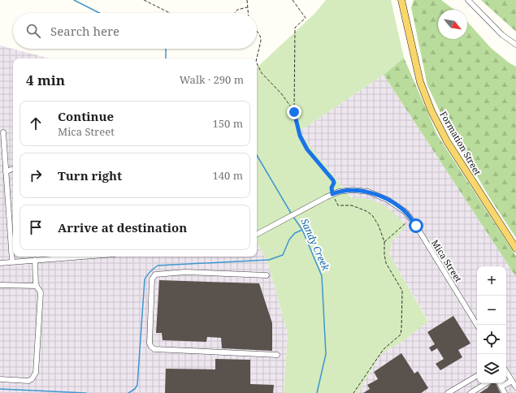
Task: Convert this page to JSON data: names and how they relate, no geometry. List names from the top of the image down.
{
  "streets": {
    "main road": ["Formation Street"],
    "street": ["Mica Street"]
  },
  "water": ["Sandy Creek"],
  "north": "bottom right",
  "page": {
    "search": "Search here",
    "heading": ["4 min", "Walk · 290 m"],
    "list": [
      ["Continue", "Mica Street", "150 m"],
      ["Turn right", "140 m"],
      "Arrive at destination"
    ],
    "map_buttons": ["+", "−"]
  }
}
